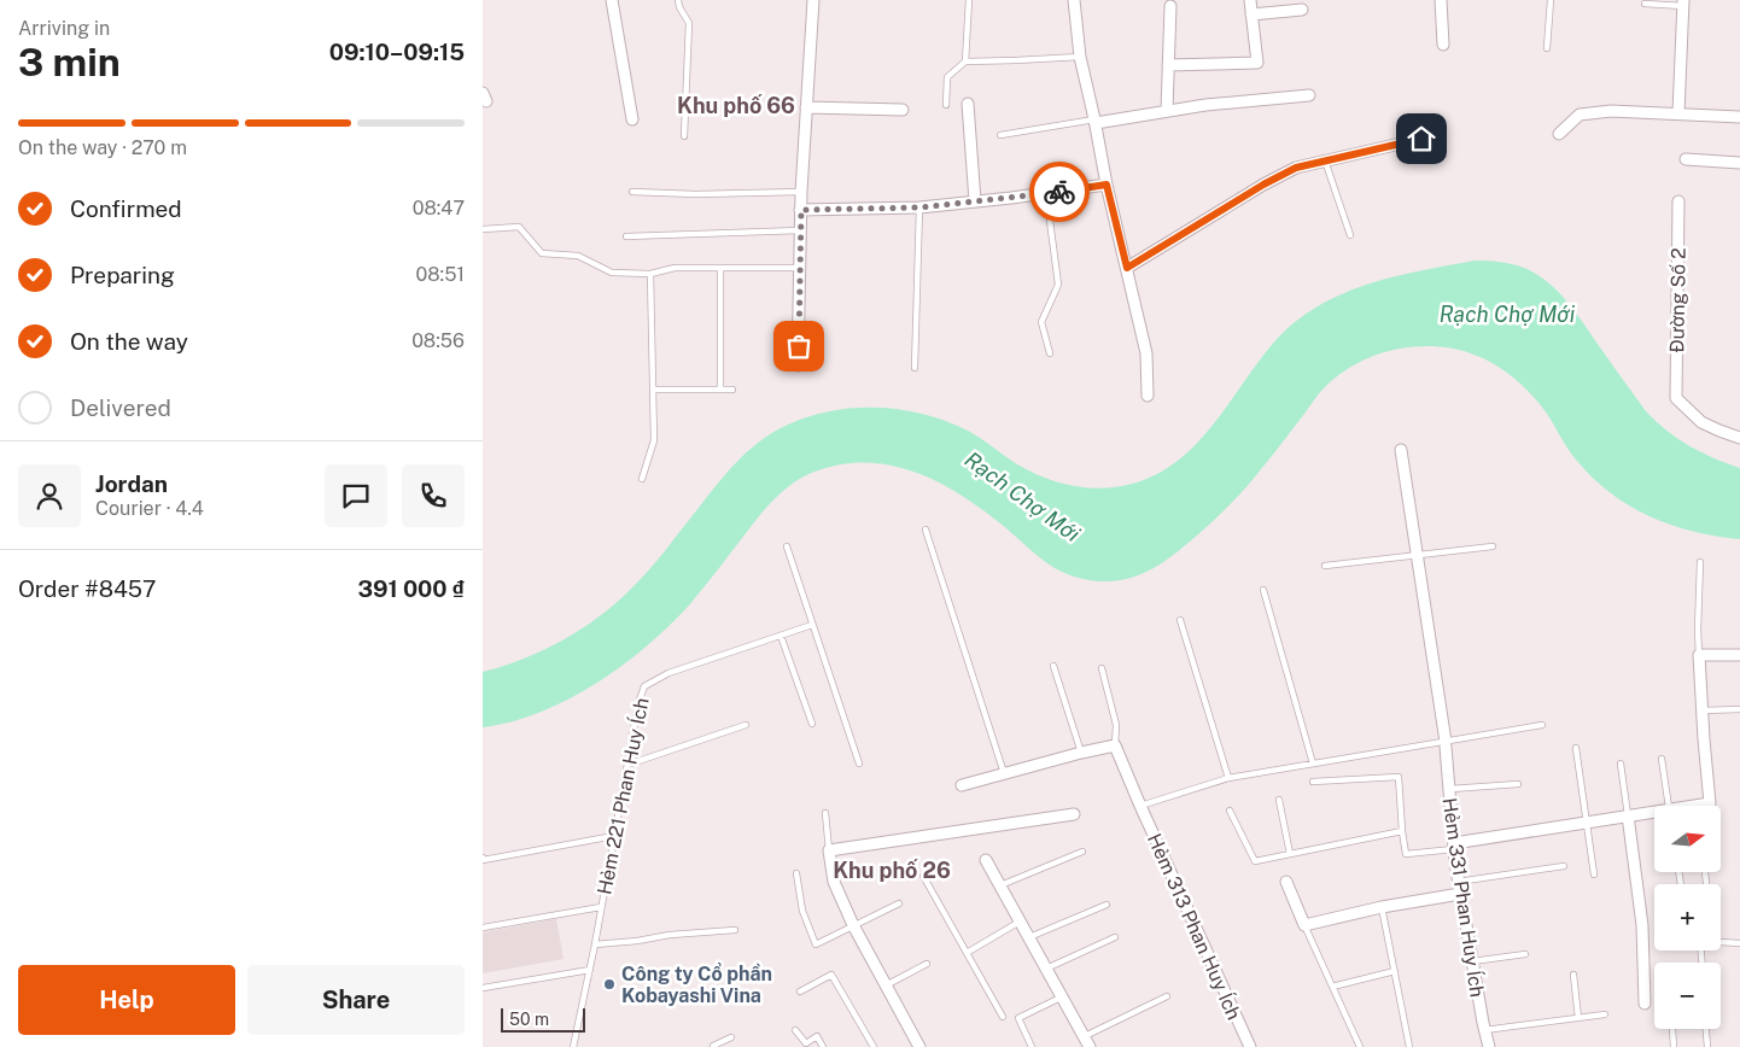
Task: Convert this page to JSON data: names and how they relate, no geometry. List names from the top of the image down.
{
  "streets": {
    "street": ["Đường Số 2", "Hẻm 331 Phan Huy Ích", "Hẻm 313 Phan Huy Ích"],
    "lane": ["Hẻm 221 Phan Huy Ích"]
  },
  "districts": ["Khu phố 66", "Khu phố 26"],
  "water": ["Rạch Chợ Mới"],
  "places": ["Công ty Cổ phần Kobayashi Vina"],
  "scale_bar": "50 m",
  "north": "right",
  "page": {
    "heading": ["3 min", "Arriving in", "09:10–09:15"],
    "panel": [
      "Jordan",
      "Courier · 4.4",
      "Order #8457",
      "391 000 ₫"
    ],
    "bar": "On the way · 270 m",
    "list": [
      ["Confirmed", "08:47"],
      ["Preparing", "08:51"],
      ["On the way", "08:56"],
      "Delivered"
    ],
    "map_buttons": ["+", "−"],
    "buttons": ["Help", "Share"],
    "scale": "50 m"
  }
}
